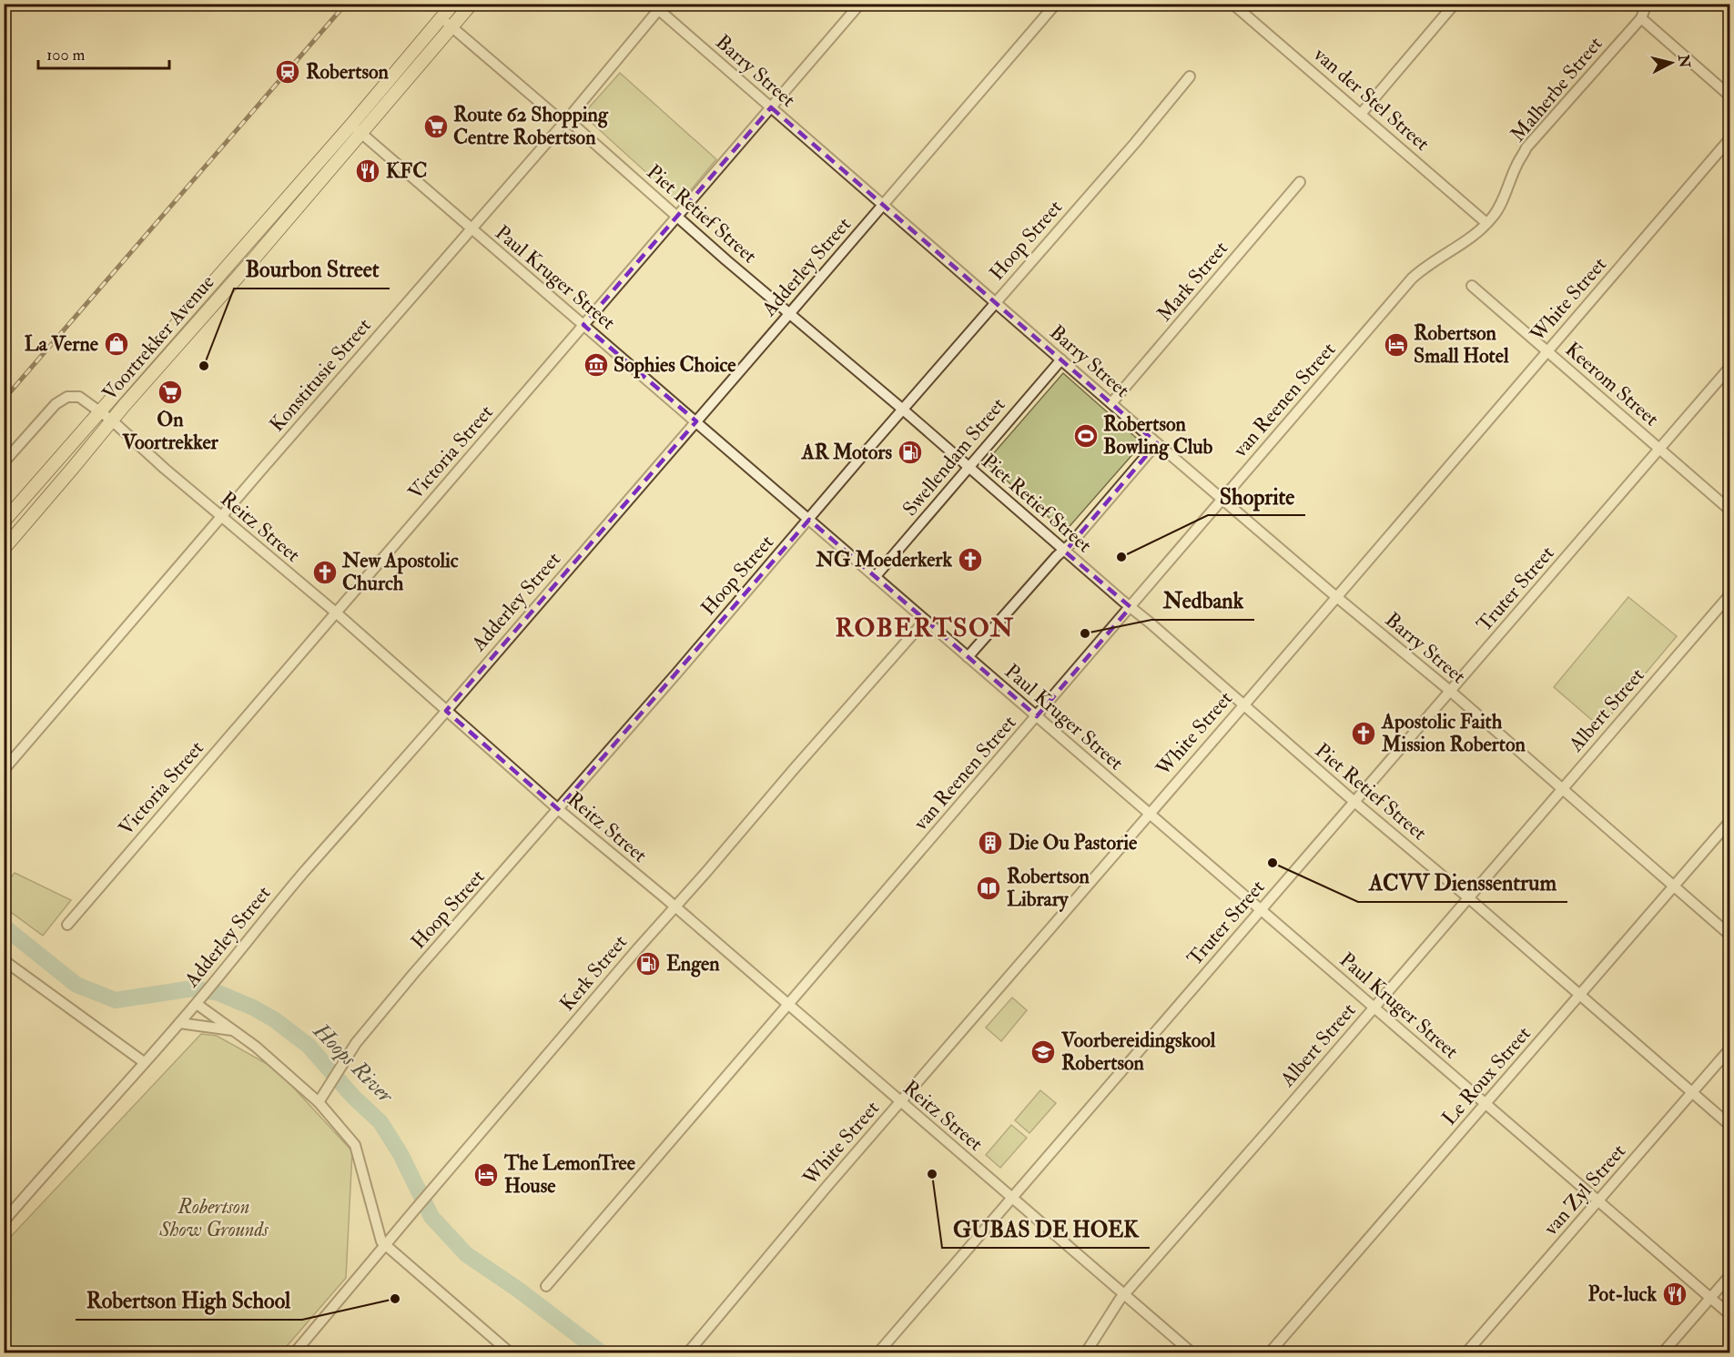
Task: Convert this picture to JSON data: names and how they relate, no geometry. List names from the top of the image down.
{
  "streets": {
    "main road": ["Voortrekker Avenue"],
    "street": [
      "Barry Street",
      "Malherbe Street",
      "van der Stel Street",
      "Piet Retief Street",
      "Hoop Street",
      "Adderley Street",
      "Paul Kruger Street",
      "Mark Street",
      "White Street",
      "Konstitusie Street",
      "Keerom Street",
      "van Reenen Street",
      "Victoria Street",
      "Swellendam Street",
      "Reitz Street",
      "Truter Street",
      "Albert Street",
      "Kerk Street",
      "Le Roux Street",
      "van Zyl Street"
    ]
  },
  "crossings": [
    ["Barry Street", "Hoop Street"],
    ["Barry Street", "Adderley Street"],
    ["Barry Street", "Mark Street"],
    ["Barry Street", "White Street"],
    ["Barry Street", "Konstitusie Street"],
    ["Barry Street", "van Reenen Street"],
    ["Barry Street", "Victoria Street"],
    ["Barry Street", "Swellendam Street"],
    ["Barry Street", "Truter Street"],
    ["Barry Street", "Albert Street"],
    ["Barry Street", "Le Roux Street"],
    ["Malherbe Street", "van der Stel Street"],
    ["Malherbe Street", "van Reenen Street"],
    ["van der Stel Street", "van Reenen Street"],
    ["Piet Retief Street", "Hoop Street"],
    ["Piet Retief Street", "Adderley Street"],
    ["Piet Retief Street", "White Street"],
    ["Piet Retief Street", "Voortrekker Avenue"],
    ["Piet Retief Street", "Konstitusie Street"],
    ["Piet Retief Street", "van Reenen Street"],
    ["Piet Retief Street", "Victoria Street"],
    ["Piet Retief Street", "Swellendam Street"],
    ["Piet Retief Street", "Truter Street"],
    ["Piet Retief Street", "Albert Street"],
    ["Piet Retief Street", "Le Roux Street"],
    ["Piet Retief Street", "van Zyl Street"],
    ["Hoop Street", "Paul Kruger Street"],
    ["Hoop Street", "Reitz Street"],
    ["Adderley Street", "Paul Kruger Street"],
    ["Adderley Street", "Reitz Street"],
    ["Paul Kruger Street", "White Street"],
    ["Paul Kruger Street", "Voortrekker Avenue"],
    ["Paul Kruger Street", "Konstitusie Street"],
    ["Paul Kruger Street", "van Reenen Street"],
    ["Paul Kruger Street", "Victoria Street"],
    ["Paul Kruger Street", "Swellendam Street"],
    ["Paul Kruger Street", "Truter Street"],
    ["Paul Kruger Street", "Albert Street"],
    ["Paul Kruger Street", "Kerk Street"],
    ["Paul Kruger Street", "Le Roux Street"],
    ["Paul Kruger Street", "van Zyl Street"],
    ["White Street", "Keerom Street"],
    ["White Street", "Reitz Street"],
    ["Voortrekker Avenue", "Reitz Street"],
    ["Konstitusie Street", "Reitz Street"],
    ["Keerom Street", "Truter Street"],
    ["van Reenen Street", "Reitz Street"],
    ["Victoria Street", "Reitz Street"],
    ["Reitz Street", "Truter Street"],
    ["Reitz Street", "Albert Street"],
    ["Reitz Street", "Kerk Street"]
  ],
  "districts": ["ROBERTSON"],
  "water": ["Hoops River"],
  "parks": ["Robertson Show Grounds"],
  "places": {
    "station": ["Robertson"],
    "supermarket": ["Route 62 Shopping Centre Robertson", "On Voortrekker"],
    "restaurant": ["KFC", "Pot-luck"],
    "shop": ["La Verne"],
    "hotel": ["Robertson Small Hotel", "The LemonTree House"],
    "museum": ["Sophies Choice"],
    "other": [
      "Bourbon Street",
      "Shoprite",
      "Nedbank",
      "ACVV Dienssentrum",
      "GUBAS DE HOEK",
      "Robertson High School"
    ],
    "sports": ["Robertson Bowling Club"],
    "fuel station": ["AR Motors", "Engen"],
    "church": ["NG Moederkerk", "New Apostolic Church", "Apostolic Faith Mission Roberton"],
    "building": ["Die Ou Pastorie"],
    "library": ["Robertson Library"],
    "school or university": ["Voorbereidingskool Robertson"]
  },
  "scale_bar": "100 m",
  "north": "right"
}
